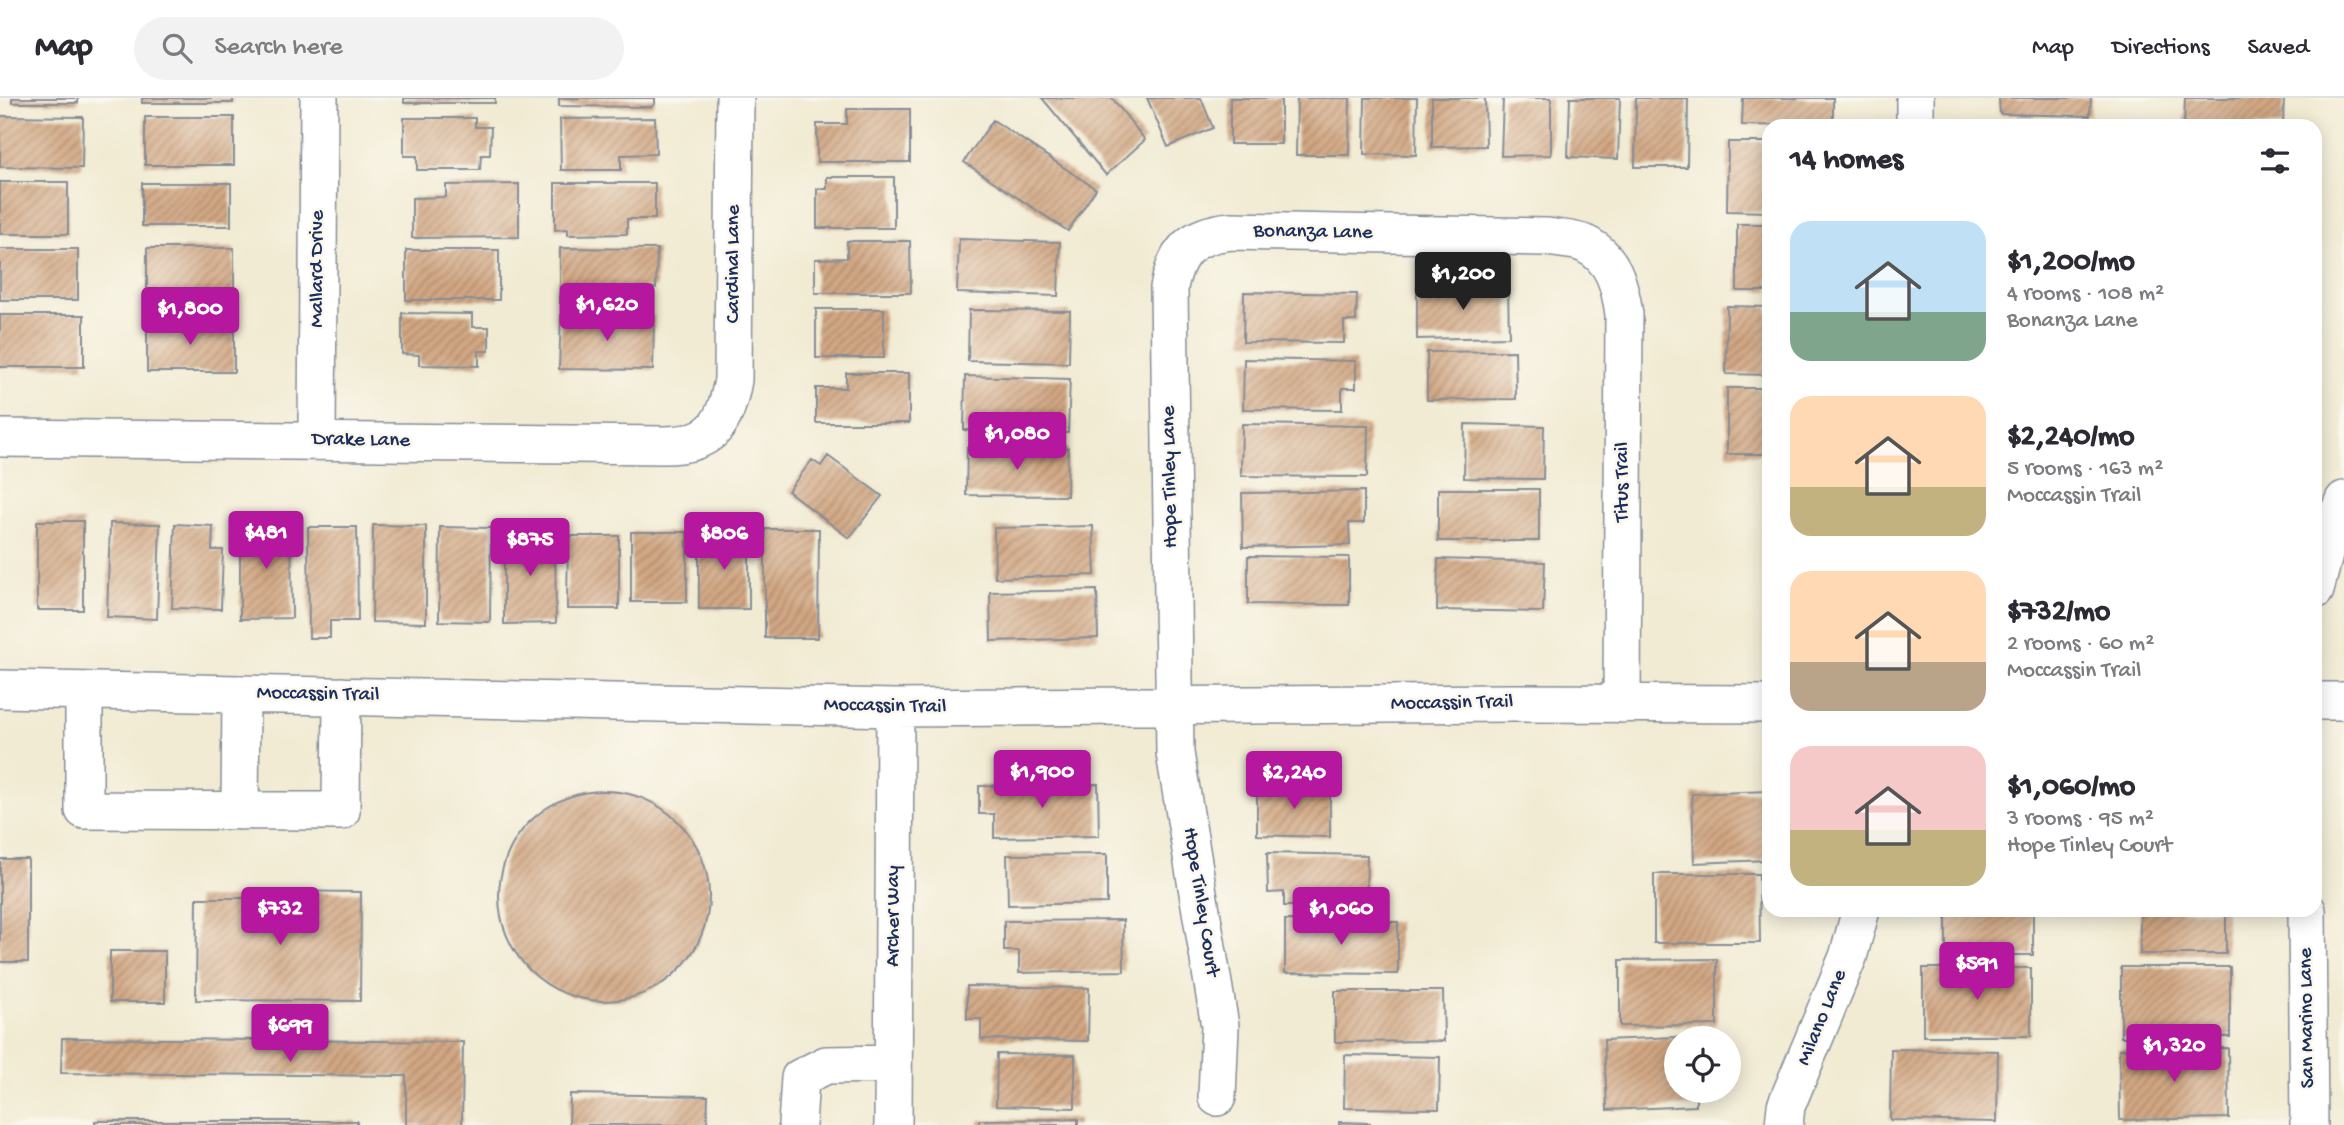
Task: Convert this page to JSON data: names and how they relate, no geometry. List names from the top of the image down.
{
  "streets": {
    "street": [
      "Bonanza Lane",
      "Cardinal Lane",
      "Mallard Drive",
      "Drake Lane",
      "Hope Tinley Lane",
      "Titus Trail",
      "Moccassin Trail",
      "Hope Tinley Court",
      "Archer Way",
      "Milano Lane",
      "San Marino Lane"
    ]
  },
  "crossings": [
    ["Bonanza Lane", "Hope Tinley Lane"],
    ["Bonanza Lane", "Titus Trail"],
    ["Cardinal Lane", "Drake Lane"],
    ["Mallard Drive", "Drake Lane"],
    ["Hope Tinley Lane", "Moccassin Trail"],
    ["Hope Tinley Lane", "Hope Tinley Court"],
    ["Titus Trail", "Moccassin Trail"],
    ["Moccassin Trail", "Hope Tinley Court"],
    ["Moccassin Trail", "Archer Way"]
  ],
  "page": {
    "header": "Map",
    "search": "Search here",
    "nav": ["Map", "Directions", "Saved"],
    "heading": "14 homes",
    "list": [
      {
        "name": "$1,200/mo",
        "note": "4 rooms · 108 m² · Bonanza Lane"
      },
      {
        "name": "$2,240/mo",
        "note": "5 rooms · 163 m² · Moccassin Trail"
      },
      {
        "name": "$732/mo",
        "note": "2 rooms · 60 m² · Moccassin Trail"
      },
      {
        "name": "$1,060/mo",
        "note": "3 rooms · 95 m² · Hope Tinley Court"
      }
    ],
    "price": [
      "$1,200",
      "$1,620",
      "$1,800",
      "$1,080",
      "$481",
      "$806",
      "$875",
      "$1,900",
      "$2,240",
      "$732",
      "$1,060",
      "$591",
      "$699",
      "$1,320"
    ]
  }
}
